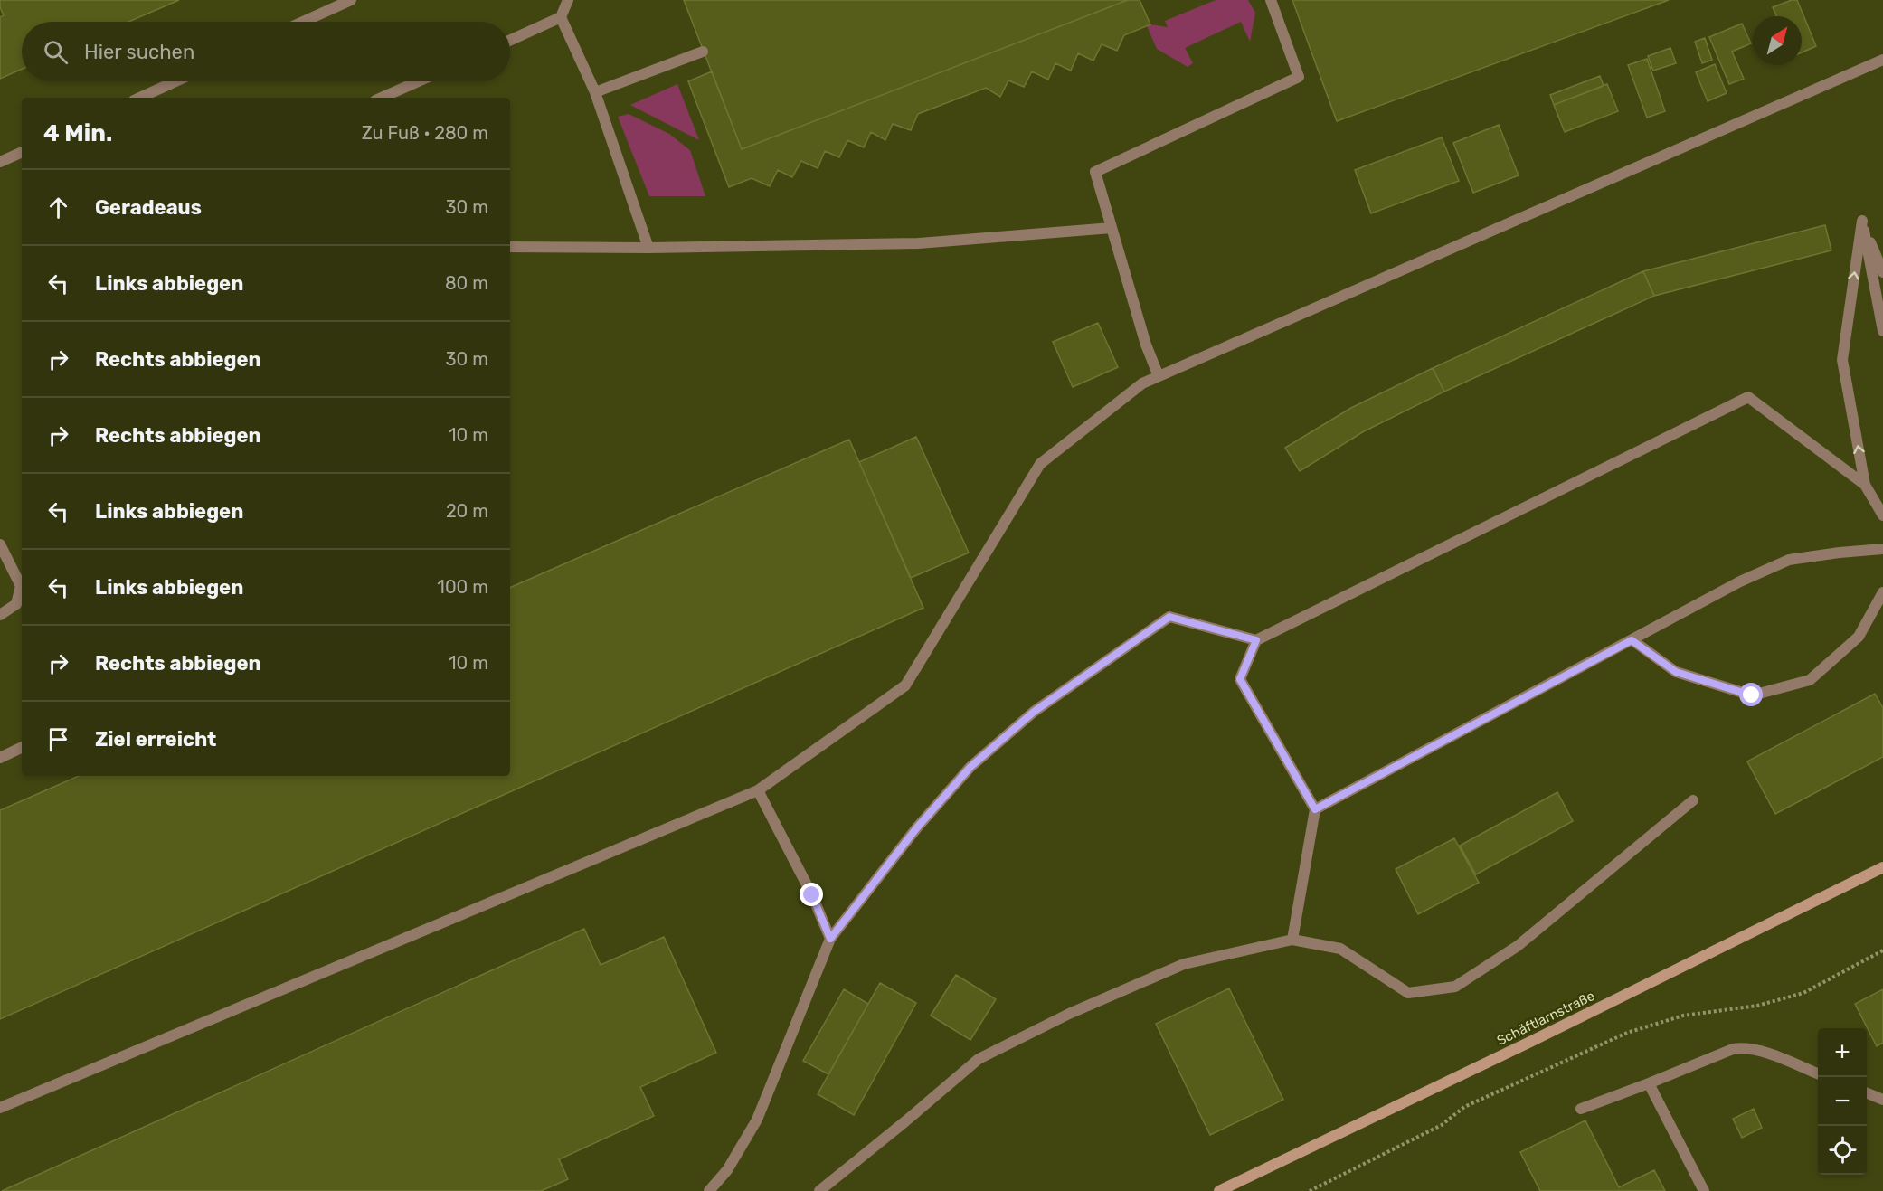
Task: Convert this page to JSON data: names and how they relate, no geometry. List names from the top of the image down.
{
  "streets": {
    "main road": ["Schäftlarnstraße"]
  },
  "north": "top right",
  "page": {
    "search": "Hier suchen",
    "heading": ["4 Min.", "Zu Fuß · 280 m"],
    "list": [
      ["Geradeaus", "30 m"],
      ["Links abbiegen", "80 m"],
      ["Rechts abbiegen", "30 m"],
      ["Rechts abbiegen", "10 m"],
      ["Links abbiegen", "20 m"],
      ["Links abbiegen", "100 m"],
      ["Rechts abbiegen", "10 m"],
      "Ziel erreicht"
    ],
    "map_buttons": ["+", "−"]
  }
}
